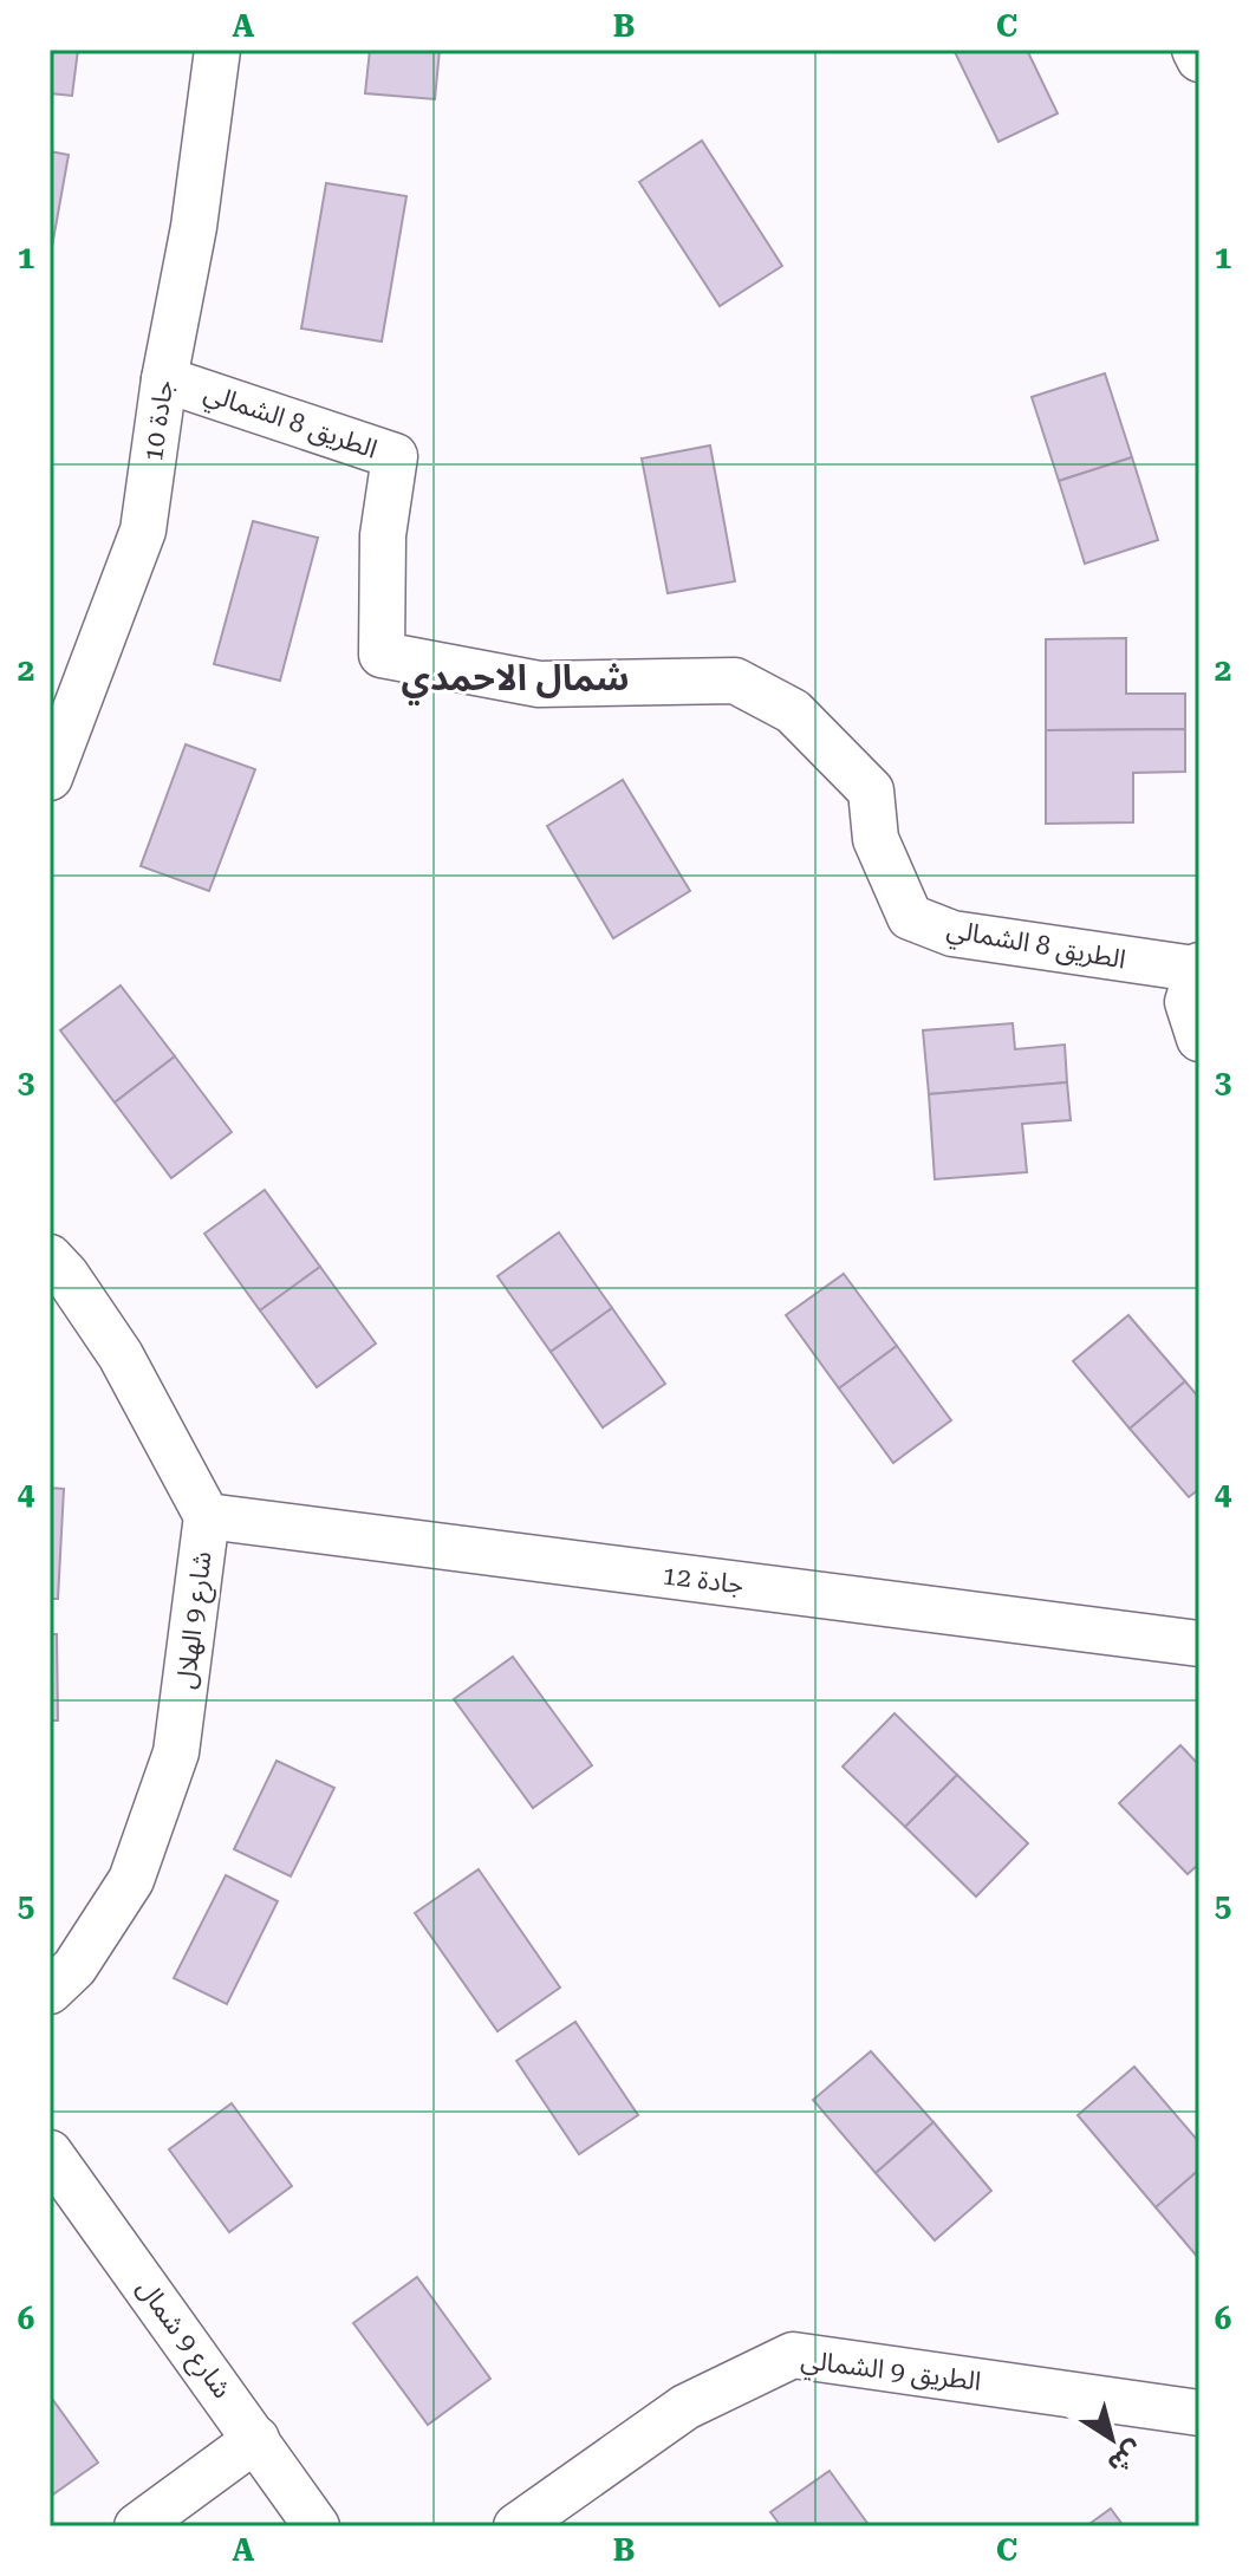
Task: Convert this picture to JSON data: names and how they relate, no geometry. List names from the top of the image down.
{
  "streets": {
    "street": [
      "جادة 10",
      "الطريق 8 الشمالي",
      "جادة 12",
      "شارع 9 الهلال",
      "شارع 9 شمال",
      "الطريق 9 الشمالي"
    ]
  },
  "crossings": [
    ["جادة 10", "الطريق 8 الشمالي"],
    ["جادة 12", "شارع 9 الهلال"]
  ],
  "districts": ["شمال الاحمدي"],
  "north": "bottom right",
  "grid": {
    "columns": ["A", "B", "C"],
    "rows": [
      "1",
      "2",
      "3",
      "4",
      "5",
      "6"
    ]
  }
}
